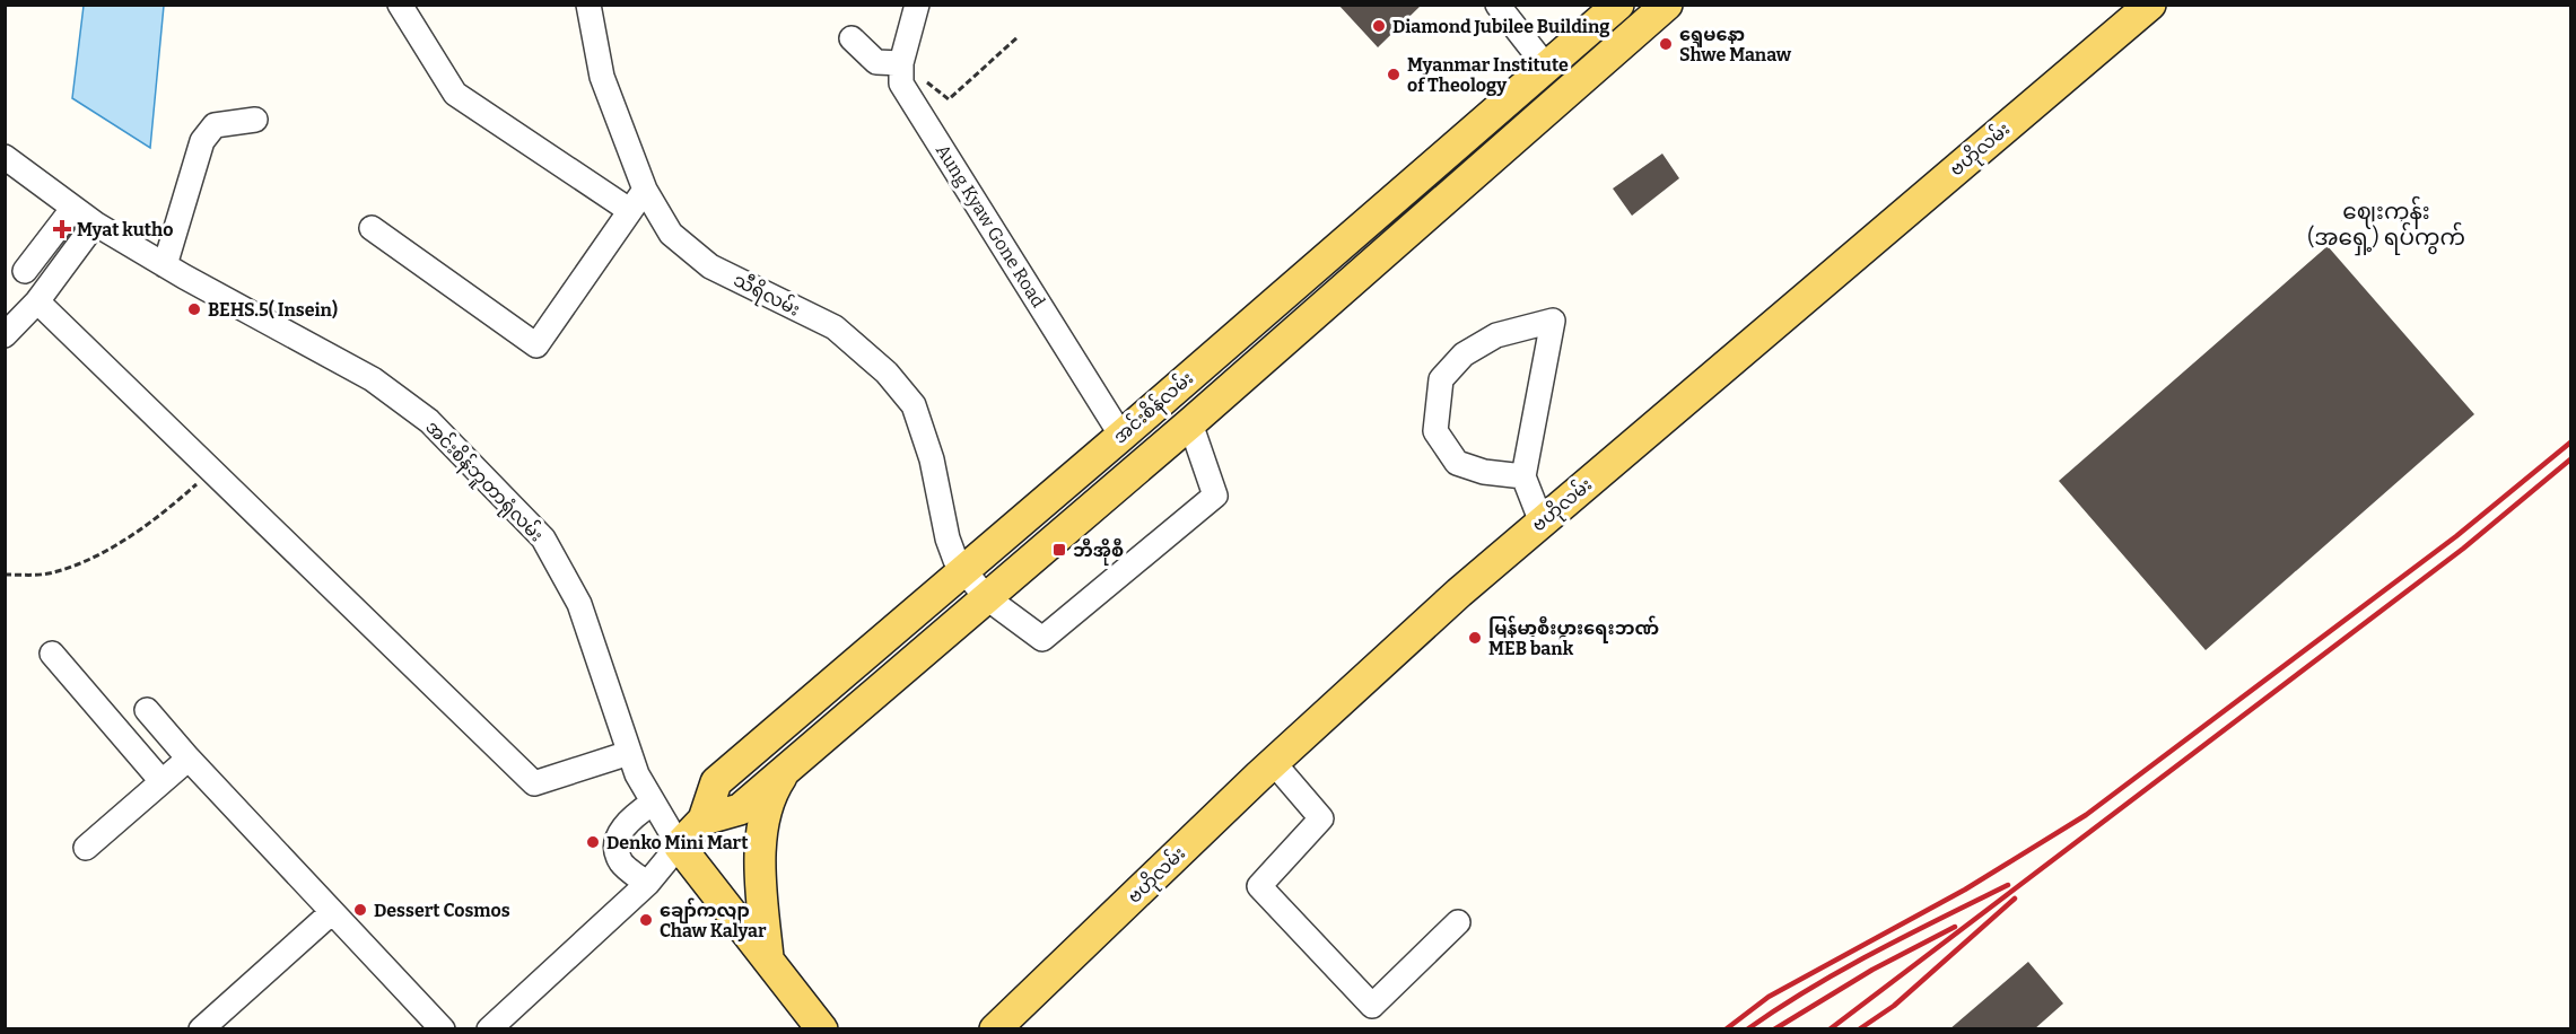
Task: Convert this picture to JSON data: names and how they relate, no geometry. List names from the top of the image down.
{
  "streets": {
    "main road": ["ဗဟိုလမ်း", "အင်းစိန်လမ်း"],
    "street": ["Aung Kyaw Gone Road", "သီရိလမ်း", "အင်းစိန်ဘူတာရုံလမ်း"]
  },
  "crossings": [
    ["Aung Kyaw Gone Road", "အင်းစိန်လမ်း"],
    ["သီရိလမ်း", "အင်းစိန်လမ်း"],
    ["အင်းစိန်လမ်း", "အင်းစိန်ဘူတာရုံလမ်း"]
  ],
  "districts": ["ဈေးကုန်း (အရှေ့) ရပ်ကွက်"],
  "places": {
    "other": [
      "Diamond Jubilee Building",
      "ရွှေမနော Shwe Manaw",
      "Myanmar Institute of Theology",
      "BEHS.5( Insein)",
      "မြန်မာ့စီးပွားရေးဘဏ် MEB bank",
      "Denko Mini Mart",
      "Dessert Cosmos",
      "ချော်ကလျာ Chaw Kalyar"
    ],
    "health": ["Myat kutho"],
    "transit": ["ဘီအိုစီ"]
  }
}
